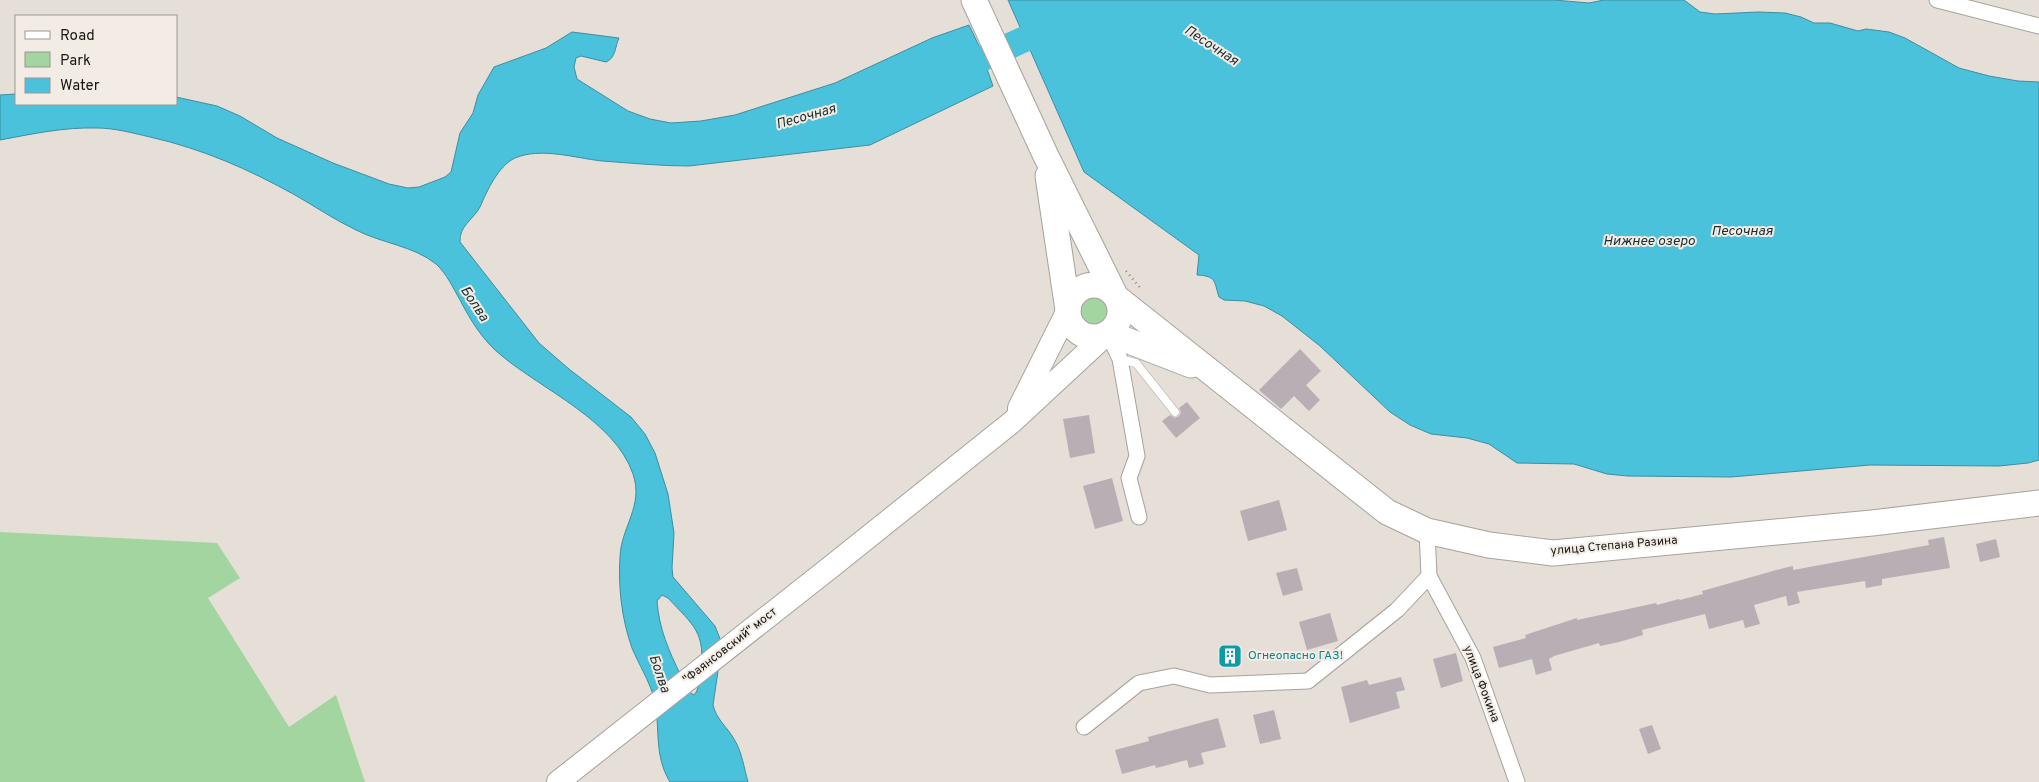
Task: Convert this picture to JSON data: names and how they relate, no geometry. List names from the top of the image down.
{
  "streets": {
    "main road": ["улица Степана Разина", "\"Фаянсовский\" мост"],
    "street": ["улица Фокина"]
  },
  "crossings": [
    ["улица Степана Разина", "\"Фаянсовский\" мост"],
    ["улица Степана Разина", "улица Фокина"]
  ],
  "water": ["Песочная", "Нижнее озеро", "Болва"],
  "places": {
    "building": ["Огнеопасно ГАЗ!"]
  },
  "legend": ["Road", "Park", "Water"]
}
